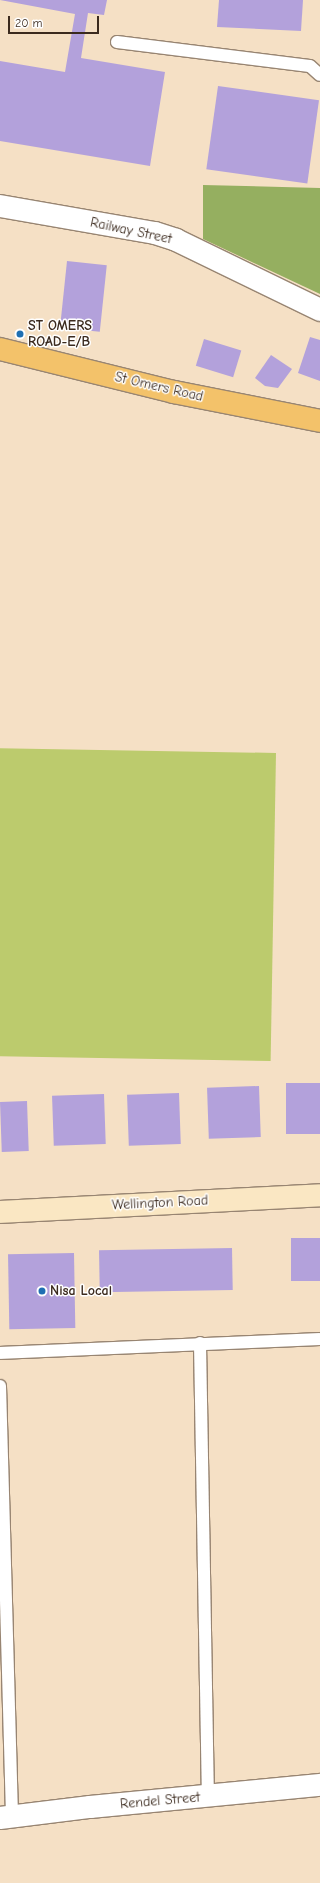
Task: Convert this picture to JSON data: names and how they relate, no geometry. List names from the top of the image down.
{
  "streets": {
    "main road": ["St Omers Road"],
    "street": ["Railway Street", "Wellington Road", "Rendel Street"]
  },
  "places": ["ST OMERS ROAD-E/B", "Nisa Local"],
  "scale_bar": "20 m"
}
